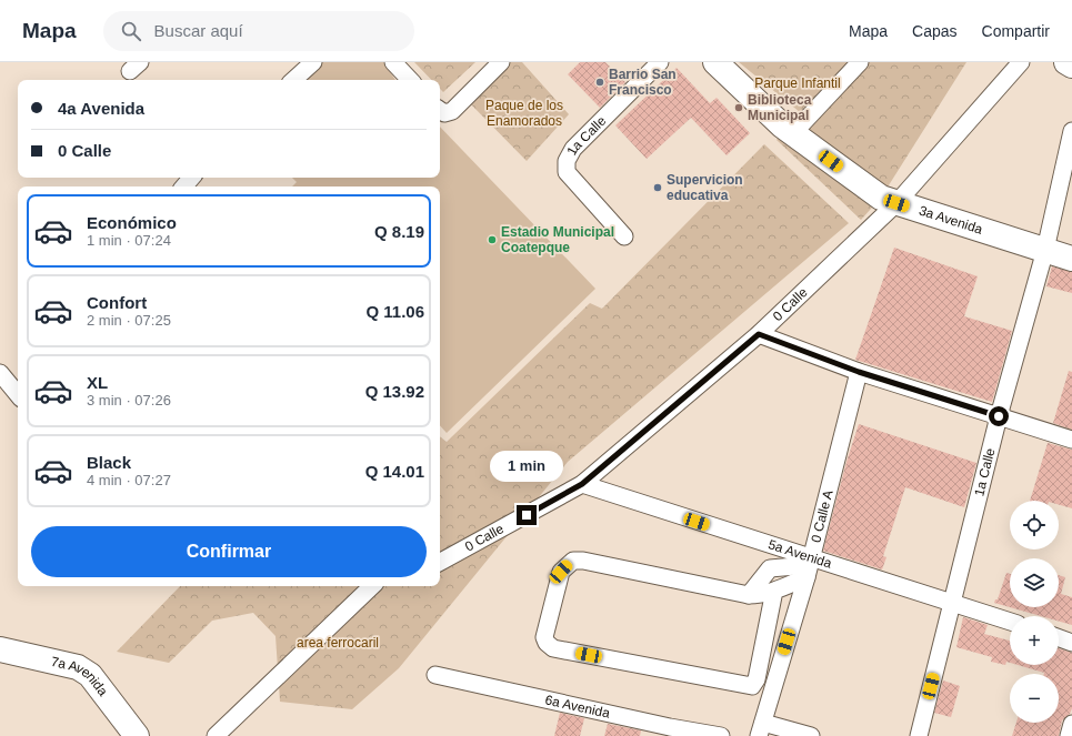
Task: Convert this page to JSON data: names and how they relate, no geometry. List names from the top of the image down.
{
  "streets": {
    "main road": ["3a Avenida", "7a Avenida"],
    "street": [
      "1a Calle",
      "0 Calle",
      "0 Calle A",
      "5a Avenida",
      "6a Avenida"
    ]
  },
  "crossings": [
    ["1a Calle", "3a Avenida"],
    ["1a Calle", "5a Avenida"],
    ["3a Avenida", "0 Calle"],
    ["0 Calle", "5a Avenida"],
    ["0 Calle A", "5a Avenida"]
  ],
  "parks": ["Parque Infantil", "Paque de los Enamorados", "area ferrocaril"],
  "places": [
    "Barrio San Francisco",
    "Biblioteca Municipal",
    "Supervicion educativa",
    "Estadio Municipal Coatepque"
  ],
  "page": {
    "header": "Mapa",
    "search": "Buscar aquí",
    "nav": ["Mapa", "Capas", "Compartir"],
    "banner": ["4a Avenida", "0 Calle"],
    "list": [
      {
        "name": "Económico",
        "note": "1 min · 07:24",
        "value": "Q 8.19"
      },
      {
        "name": "Confort",
        "note": "2 min · 07:25",
        "value": "Q 11.06"
      },
      {
        "name": "XL",
        "note": "3 min · 07:26",
        "value": "Q 13.92"
      },
      {
        "name": "Black",
        "note": "4 min · 07:27",
        "value": "Q 14.01"
      }
    ],
    "bubble": "1 min",
    "map_buttons": ["+", "−"],
    "buttons": "Confirmar"
  }
}
